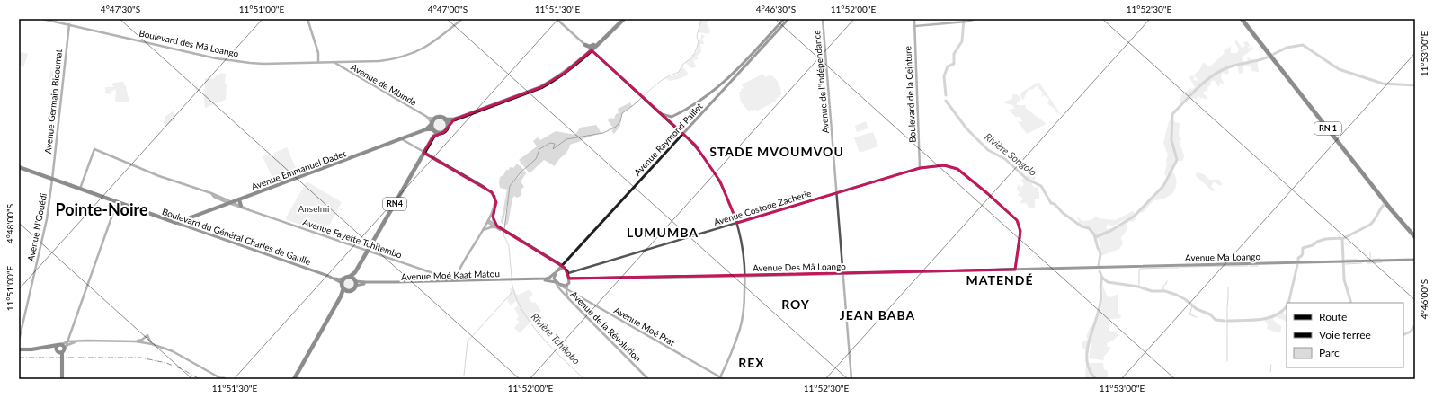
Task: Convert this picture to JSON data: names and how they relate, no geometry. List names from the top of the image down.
{
  "streets": {
    "highway": ["RN 1", "RN4"],
    "main road": [
      "Avenue Raymond Paillet",
      "Avenue Emmanuel Dadet",
      "Boulevard du Général Charles de Gaulle",
      "Avenue Ma Loango",
      "Avenue Des Mâ Loango",
      "Avenue Moé Kaat Matou"
    ],
    "street": [
      "Boulevard des Mâ Loango",
      "Avenue de l'Indépendance",
      "Avenue de Mbinda",
      "Boulevard de la Ceinture",
      "Avenue Germain Bicoumat",
      "Avenue Costode Zacherie",
      "Avenue N'Gouédi",
      "Avenue Fayette Tchitembo",
      "Avenue de la Révolution",
      "Avenue Moé Prat"
    ]
  },
  "crossings": [
    ["Boulevard des Mâ Loango", "Avenue de Mbinda"],
    ["Boulevard des Mâ Loango", "Avenue Germain Bicoumat"],
    ["Avenue de l'Indépendance", "Avenue Costode Zacherie"],
    ["Avenue de l'Indépendance", "Avenue Des Mâ Loango"],
    ["Avenue de Mbinda", "Avenue Emmanuel Dadet"],
    ["Avenue de Mbinda", "RN4"],
    ["Boulevard de la Ceinture", "Avenue Costode Zacherie"],
    ["Avenue Germain Bicoumat", "Avenue N'Gouédi"],
    ["Avenue Germain Bicoumat", "Boulevard du Général Charles de Gaulle"],
    ["Avenue Raymond Paillet", "Avenue Costode Zacherie"],
    ["Avenue Raymond Paillet", "Avenue Des Mâ Loango"],
    ["Avenue Raymond Paillet", "Avenue de la Révolution"],
    ["Avenue Raymond Paillet", "Avenue Moé Prat"],
    ["Avenue Emmanuel Dadet", "RN4"],
    ["Avenue Emmanuel Dadet", "Boulevard du Général Charles de Gaulle"],
    ["Avenue Emmanuel Dadet", "Avenue Fayette Tchitembo"],
    ["RN4", "Boulevard du Général Charles de Gaulle"],
    ["RN4", "Avenue Fayette Tchitembo"],
    ["RN4", "Avenue Moé Kaat Matou"],
    ["Avenue Costode Zacherie", "Avenue Des Mâ Loango"],
    ["Avenue Costode Zacherie", "Avenue de la Révolution"],
    ["Avenue Costode Zacherie", "Avenue Moé Prat"],
    ["Avenue N'Gouédi", "Boulevard du Général Charles de Gaulle"],
    ["Boulevard du Général Charles de Gaulle", "Avenue Fayette Tchitembo"],
    ["Boulevard du Général Charles de Gaulle", "Avenue Moé Kaat Matou"],
    ["Avenue Fayette Tchitembo", "Avenue Moé Kaat Matou"],
    ["Avenue Ma Loango", "Avenue Des Mâ Loango"],
    ["Avenue Des Mâ Loango", "Avenue de la Révolution"],
    ["Avenue Des Mâ Loango", "Avenue Moé Prat"],
    ["Avenue de la Révolution", "Avenue Moé Prat"]
  ],
  "districts": [
    "STADE MVOUMVOU",
    "Pointe-Noire",
    "LUMUMBA",
    "MATENDÉ",
    "ROY",
    "JEAN BABA",
    "REX"
  ],
  "water": ["Rivière Songolo", "Rivière Tchikobo"],
  "parks": ["Anselmi"],
  "legend": ["Route", "Voie ferrée", "Parc"],
  "coordinates": [
    "4°47'30\"S",
    "11°51'00\"E",
    "4°47'00\"S",
    "11°51'30\"E",
    "4°46'30\"S",
    "11°52'00\"E",
    "11°52'30\"E",
    "11°53'00\"E",
    "4°48'00\"S",
    "4°46'00\"S"
  ]
}
